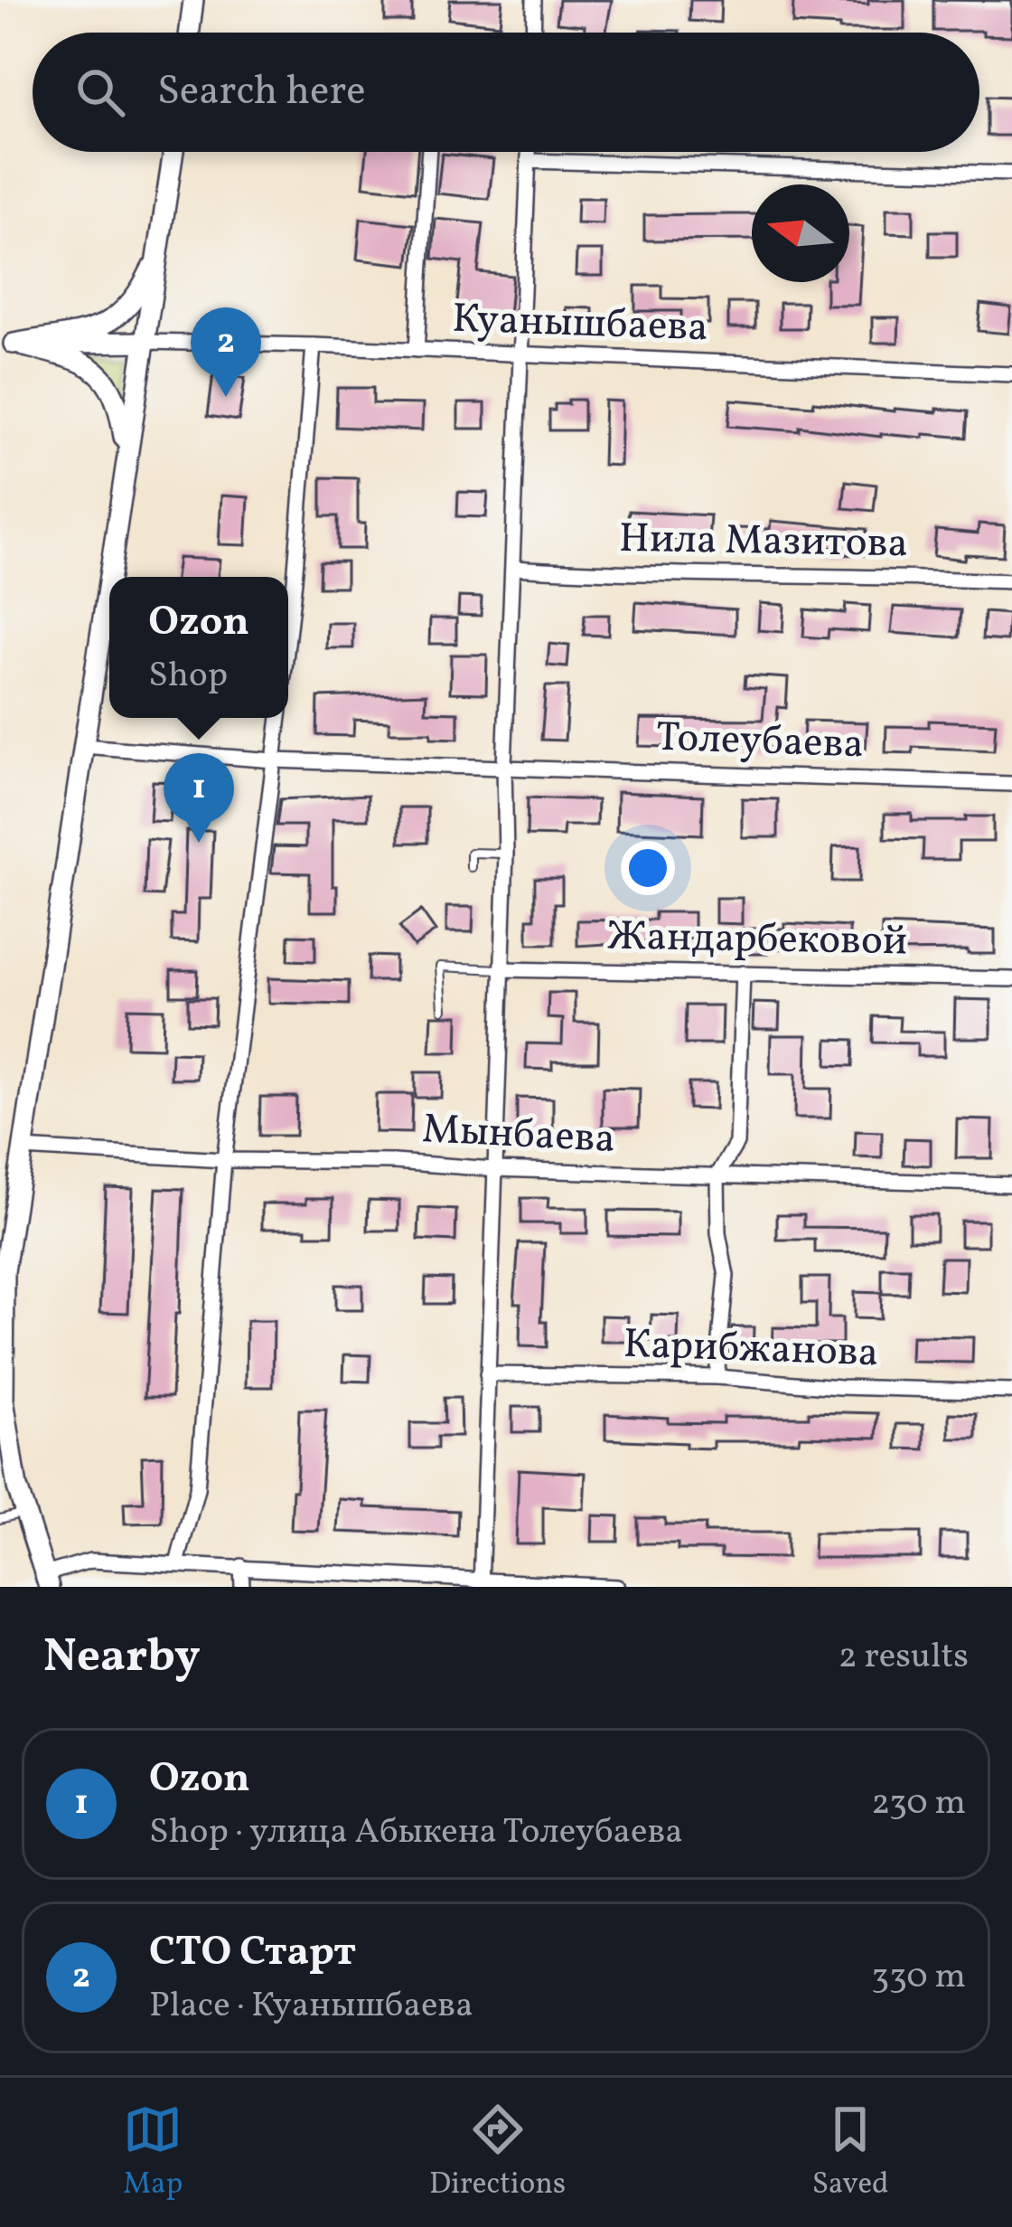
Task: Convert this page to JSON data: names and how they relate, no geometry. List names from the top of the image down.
{
  "streets": {
    "street": [
      "Куанышбаева",
      "Нила Мазитова",
      "Толеубаева",
      "Жандарбековой",
      "Мынбаева",
      "Карибжанова"
    ]
  },
  "north": "left",
  "page": {
    "search": "Search here",
    "pins": ["2", "1"],
    "popup": ["Ozon", "Shop"],
    "heading": ["Nearby", "2 results"],
    "list": [
      {
        "mark": "1",
        "name": "Ozon",
        "note": "Shop · улица Абыкена Толеубаева",
        "value": "230 m"
      },
      {
        "mark": "2",
        "name": "СТО Старт",
        "note": "Place · Куанышбаева",
        "value": "330 m"
      }
    ],
    "nav": ["Map", "Directions", "Saved"]
  }
}
